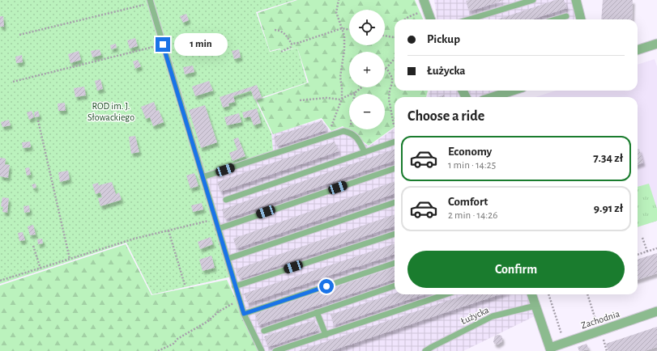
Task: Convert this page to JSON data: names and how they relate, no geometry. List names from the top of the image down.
{
  "streets": {
    "street": ["Zachodnia"],
    "lane": ["Łużycka"]
  },
  "crossings": [
    ["Łużycka", "Zachodnia"]
  ],
  "parks": ["ROD im. J. Słowackiego"],
  "page": {
    "map_buttons": ["+", "−"],
    "banner": ["Pickup", "Łużycka"],
    "bubble": "1 min",
    "heading": "Choose a ride",
    "list": [
      {
        "name": "Economy",
        "note": "1 min · 14:25",
        "value": "7.34 zł"
      },
      {
        "name": "Comfort",
        "note": "2 min · 14:26",
        "value": "9.91 zł"
      }
    ],
    "buttons": "Confirm"
  }
}
